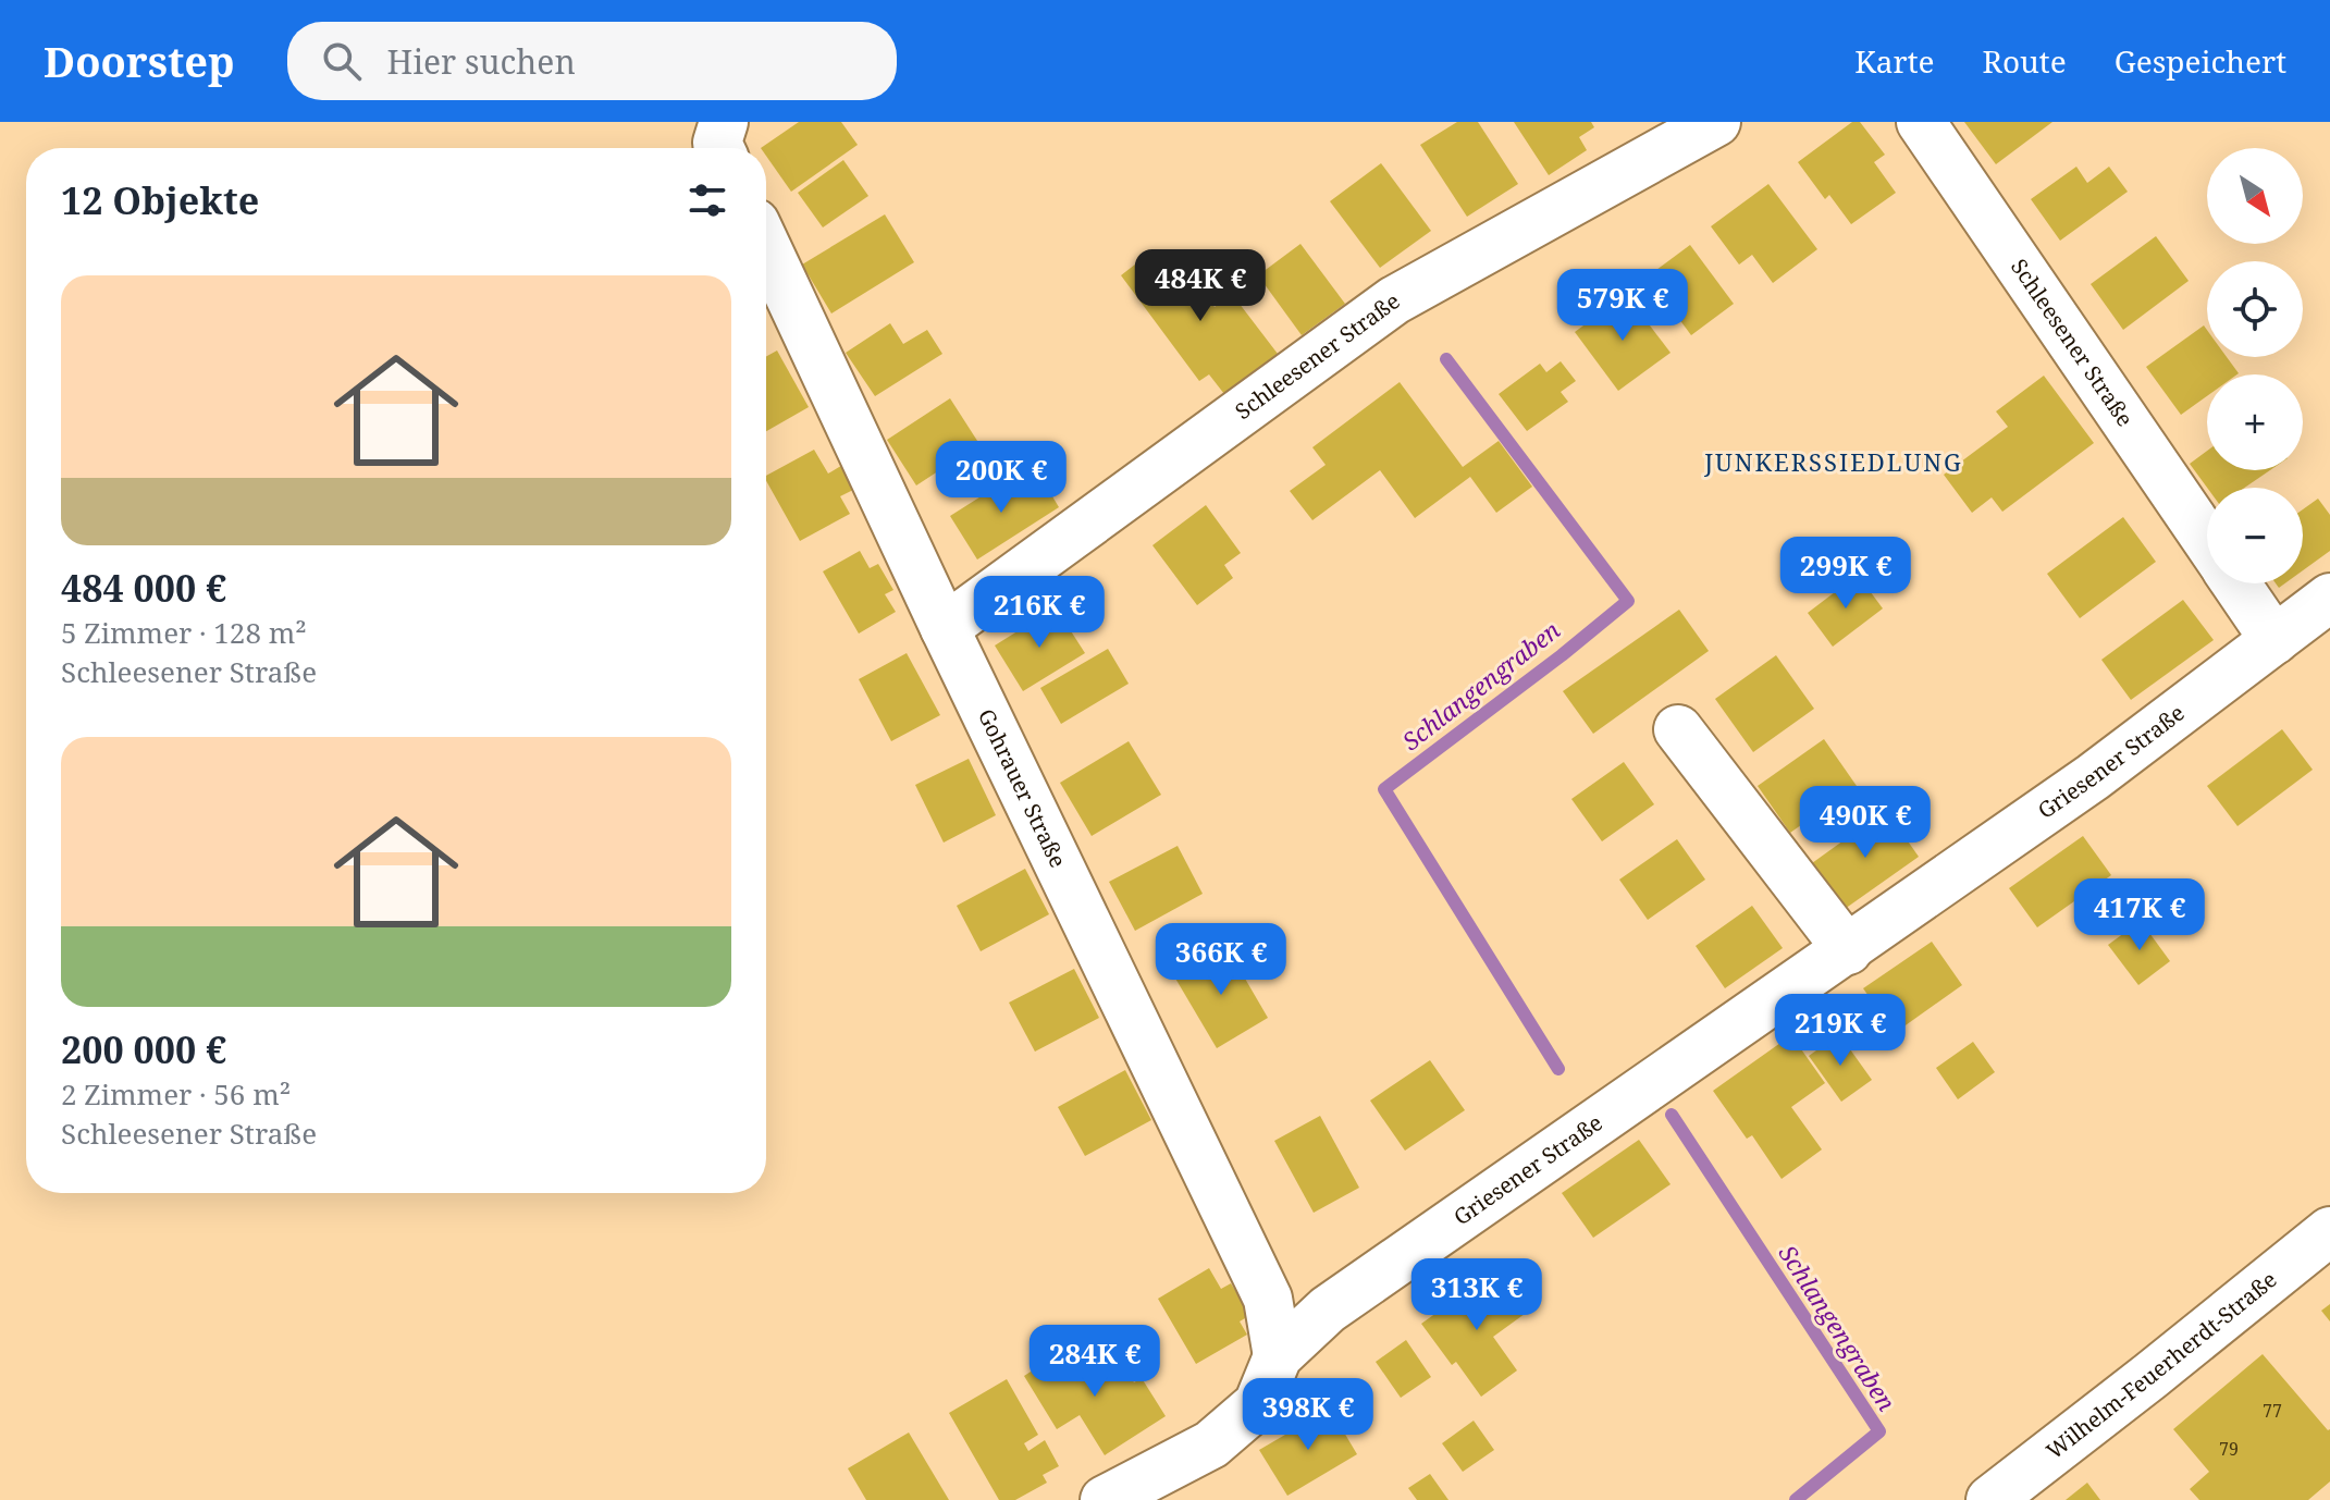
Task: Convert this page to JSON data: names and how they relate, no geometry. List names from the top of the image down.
{
  "streets": {
    "street": [
      "Schleesener Straße",
      "Griesener Straße",
      "Gohrauer Straße",
      "Wilhelm-Feuerherdt-Straße"
    ]
  },
  "crossings": [
    ["Schleesener Straße", "Gohrauer Straße"],
    ["Griesener Straße", "Gohrauer Straße"]
  ],
  "districts": ["JUNKERSSIEDLUNG"],
  "water": ["Schlangengraben"],
  "house_numbers": ["77", "79"],
  "north": "bottom right",
  "page": {
    "header": "Doorstep",
    "search": "Hier suchen",
    "nav": ["Karte", "Route", "Gespeichert"],
    "map_buttons": ["+", "−"],
    "heading": "12 Objekte",
    "price": [
      "484K €",
      "579K €",
      "200K €",
      "299K €",
      "216K €",
      "490K €",
      "417K €",
      "366K €",
      "219K €",
      "313K €",
      "284K €",
      "398K €"
    ],
    "list": [
      {
        "name": "484 000 €",
        "note": "5 Zimmer · 128 m² · Schleesener Straße"
      },
      {
        "name": "200 000 €",
        "note": "2 Zimmer · 56 m² · Schleesener Straße"
      }
    ]
  }
}
